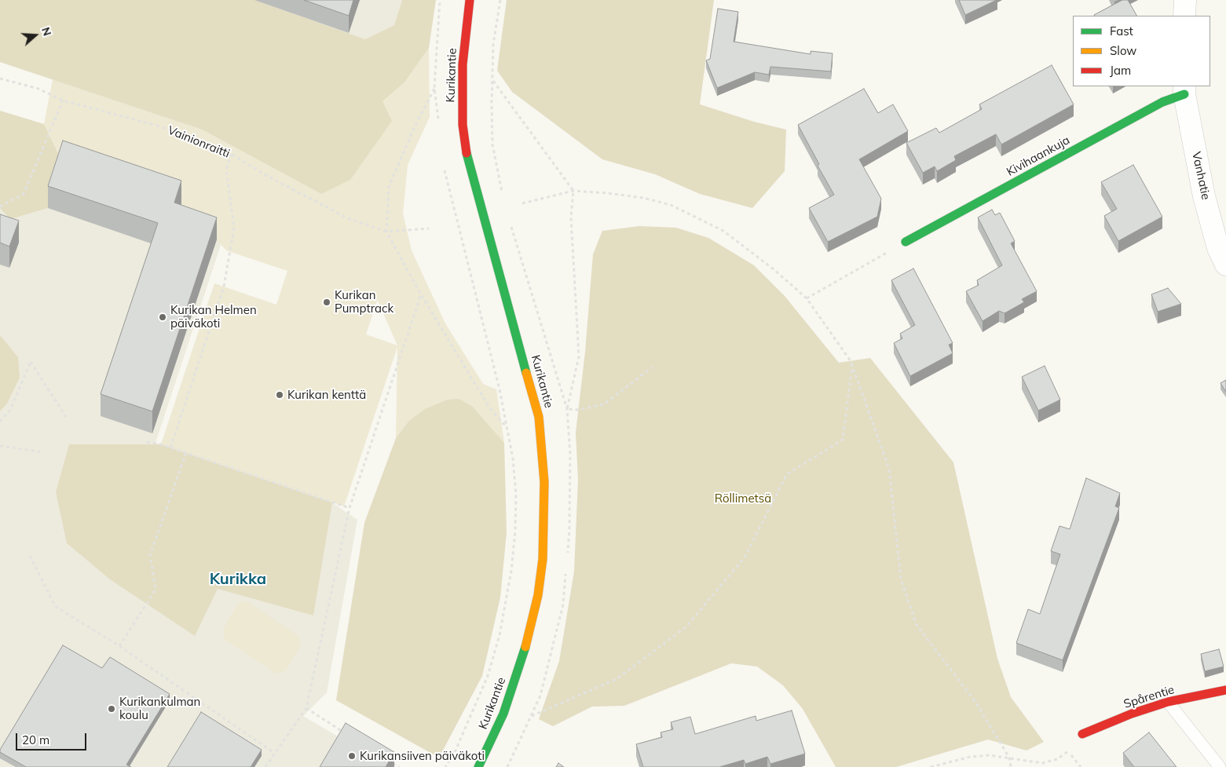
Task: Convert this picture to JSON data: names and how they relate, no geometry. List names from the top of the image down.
{
  "streets": {
    "main road": ["Kurikantie", "Kivihaankuja", "Spårentie"],
    "street": ["Vanhatie"],
    "path": ["Vainionraitti"]
  },
  "crossings": [
    ["Kivihaankuja", "Vanhatie"]
  ],
  "districts": ["Kurikka"],
  "parks": ["Röllimetsä"],
  "places": [
    "Kurikan Pumptrack",
    "Kurikan Helmen päiväkoti",
    "Kurikan kenttä",
    "Kurikankulman koulu",
    "Kurikansiiven päiväkoti"
  ],
  "legend": ["Fast", "Slow", "Jam"],
  "scale_bar": "20 m",
  "north": "right"
}
